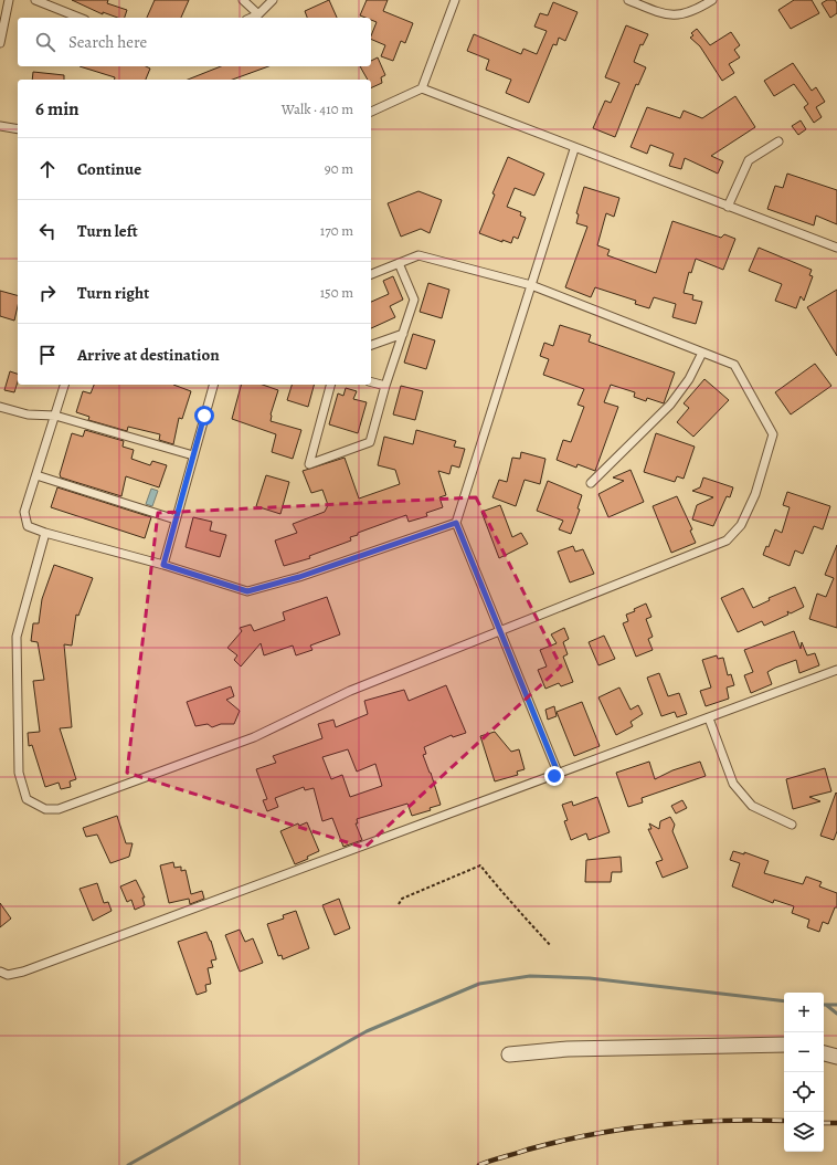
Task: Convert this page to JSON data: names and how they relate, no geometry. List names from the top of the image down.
{
  "page": {
    "search": "Search here",
    "heading": ["6 min", "Walk · 410 m"],
    "list": [
      ["Continue", "90 m"],
      ["Turn left", "170 m"],
      ["Turn right", "150 m"],
      "Arrive at destination"
    ],
    "map_buttons": ["+", "−"]
  }
}
